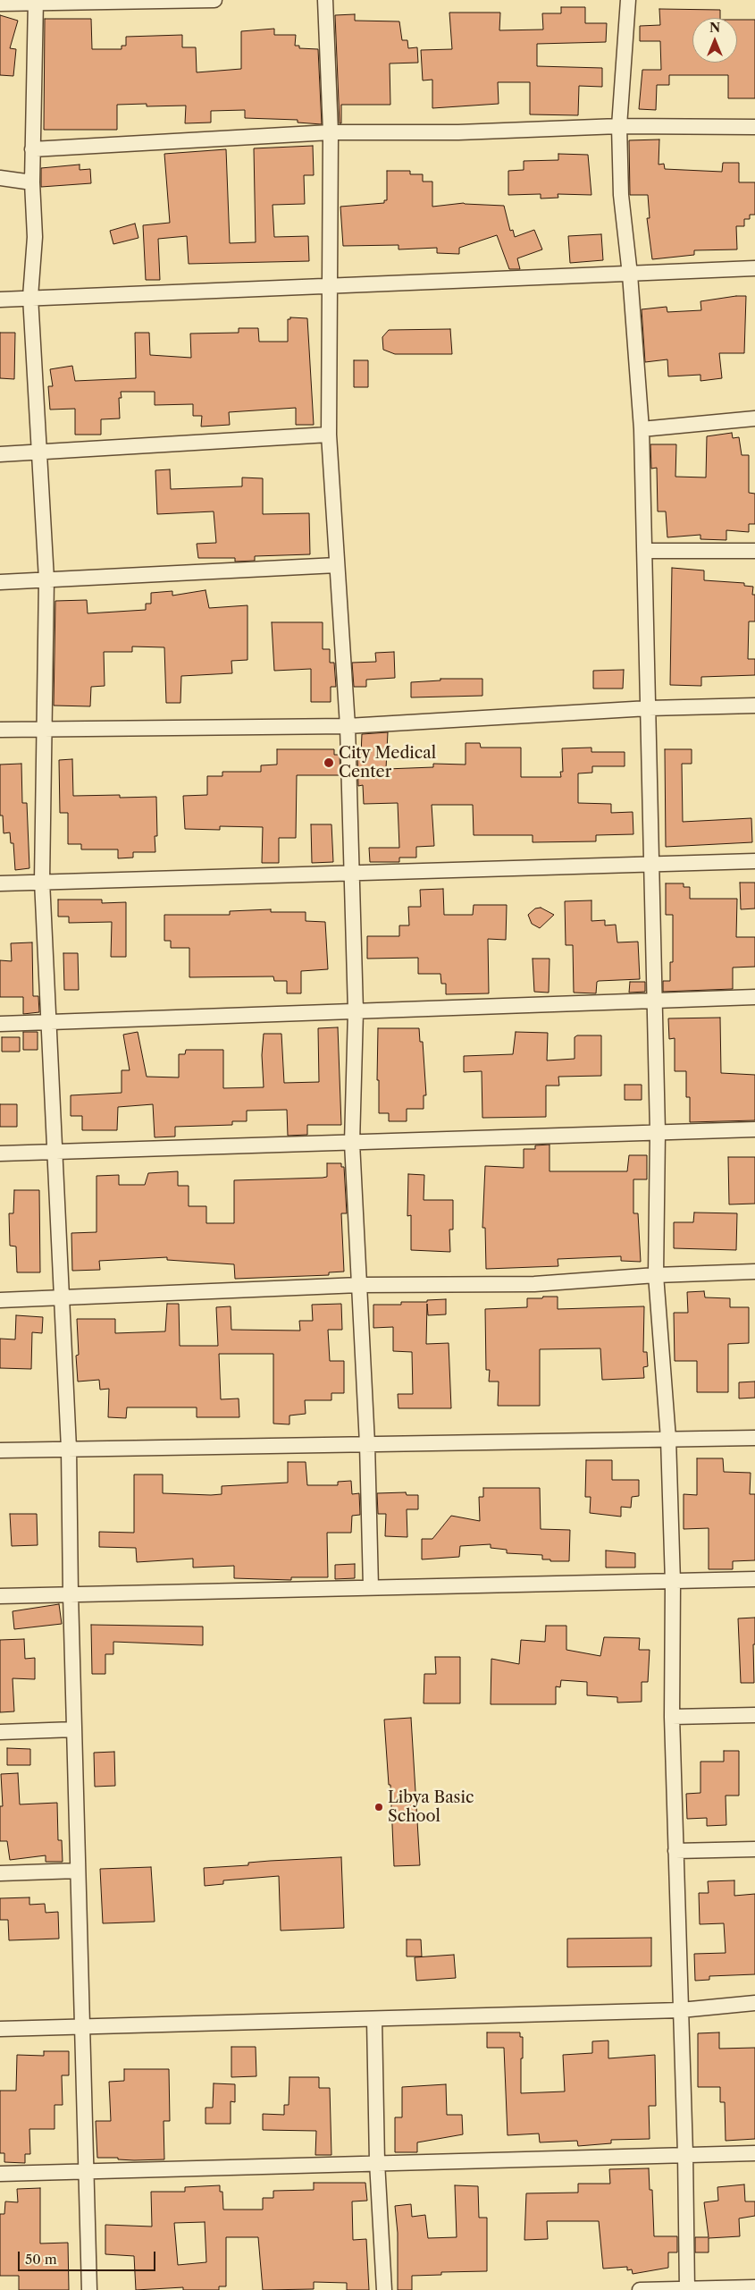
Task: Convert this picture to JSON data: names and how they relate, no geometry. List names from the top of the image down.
{
  "places": ["City Medical Center", "Libya Basic School"],
  "scale_bar": "50 m",
  "north": "top"
}
